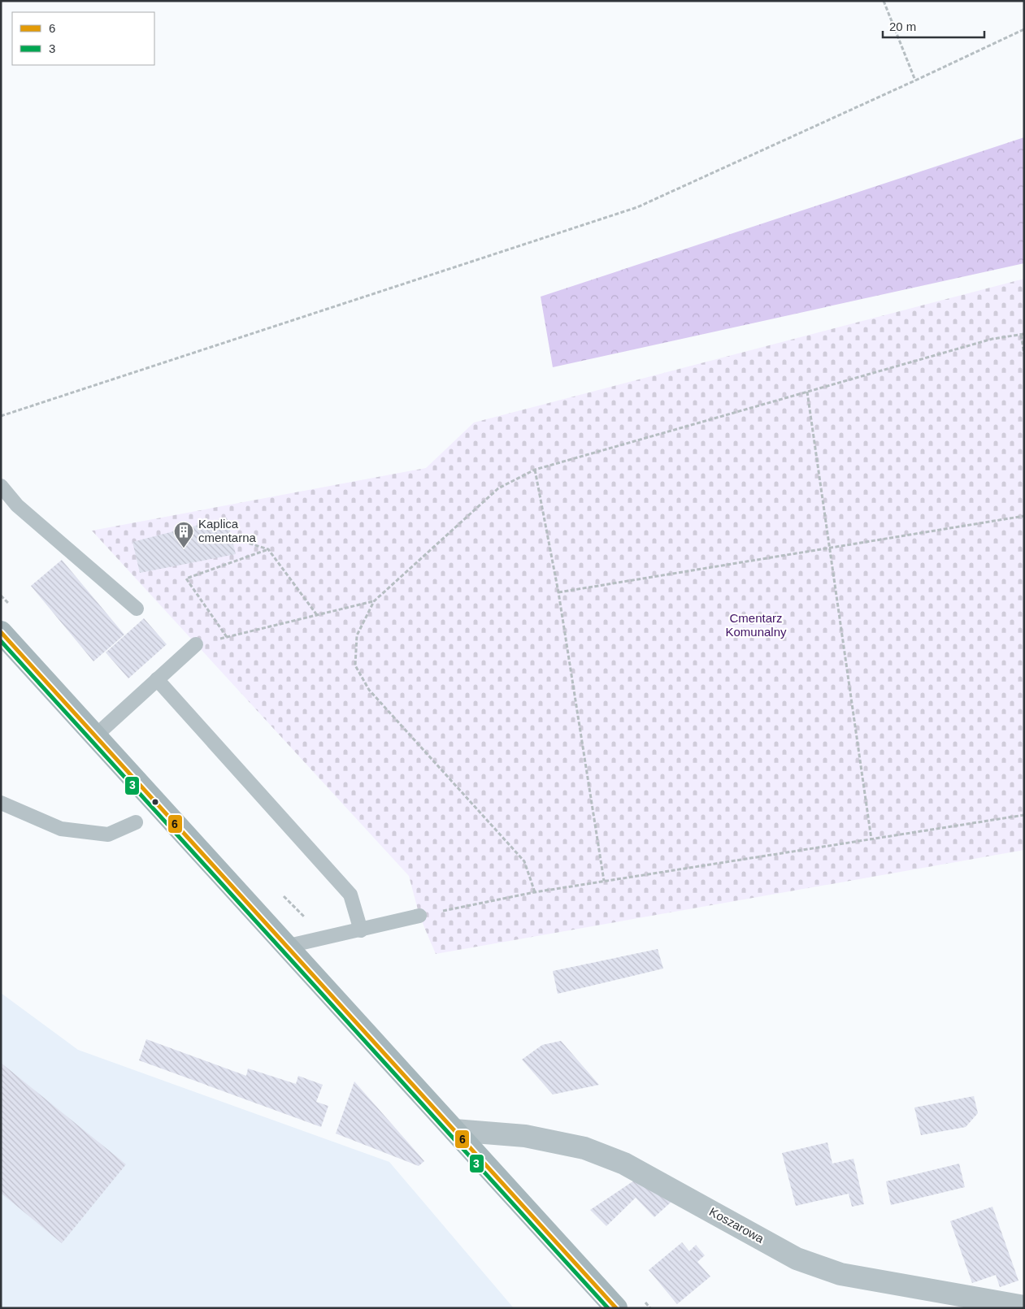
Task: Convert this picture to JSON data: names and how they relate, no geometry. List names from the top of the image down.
{
  "streets": {
    "street": ["Koszarowa"]
  },
  "parks": ["Cmentarz Komunalny"],
  "places": {
    "building": ["Kaplica cmentarna"]
  },
  "lines": ["transit line 6", "transit line 3"],
  "legend": ["6", "3"],
  "scale_bar": "20 m"
}
